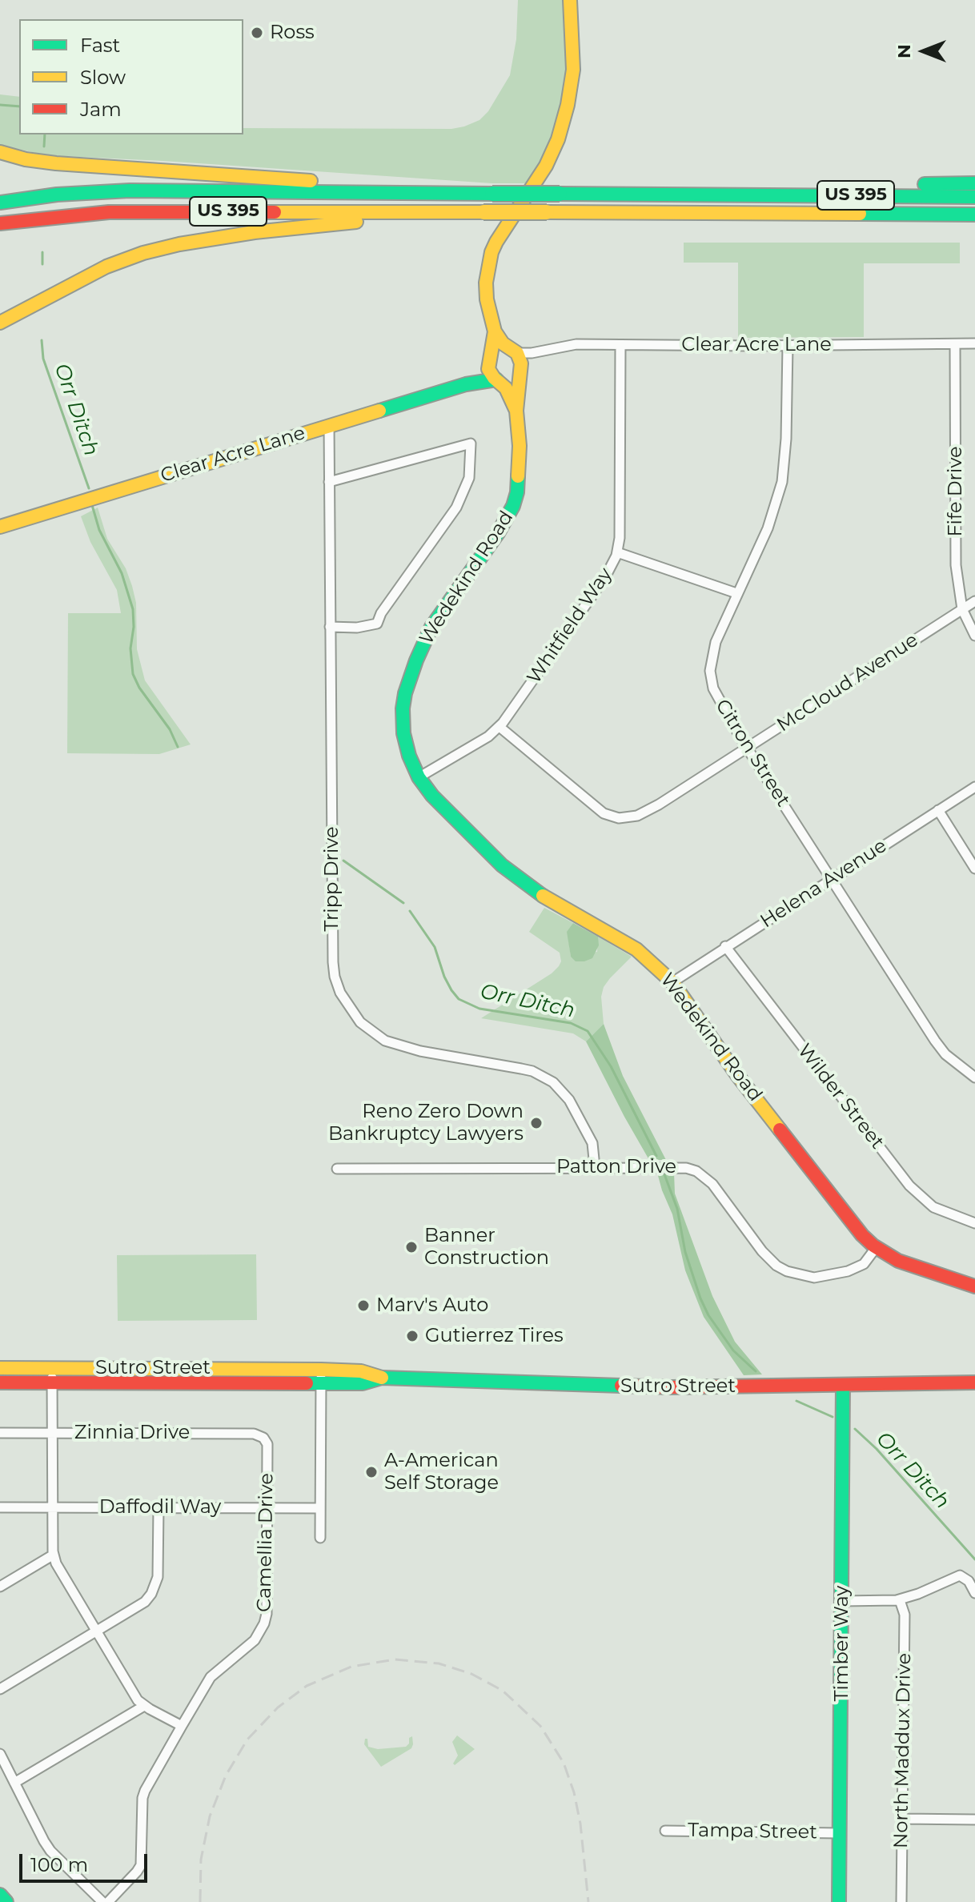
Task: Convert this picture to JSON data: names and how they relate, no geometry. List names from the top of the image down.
{
  "streets": {
    "main road": [
      "US 395",
      "Clear Acre Lane",
      "Wedekind Road",
      "Sutro Street",
      "Timber Way"
    ],
    "street": [
      "Fife Drive",
      "Whitfield Way",
      "McCloud Avenue",
      "Citron Street",
      "Tripp Drive",
      "Helena Avenue",
      "Wilder Street",
      "Patton Drive",
      "Zinnia Drive",
      "Daffodil Way",
      "Camellia Drive",
      "North Maddux Drive",
      "Tampa Street"
    ]
  },
  "crossings": [
    ["Clear Acre Lane", "Fife Drive"],
    ["Clear Acre Lane", "Wedekind Road"],
    ["Clear Acre Lane", "Whitfield Way"],
    ["Clear Acre Lane", "Citron Street"],
    ["Clear Acre Lane", "Tripp Drive"],
    ["Fife Drive", "McCloud Avenue"],
    ["Wedekind Road", "Whitfield Way"],
    ["Wedekind Road", "Helena Avenue"],
    ["Wedekind Road", "Patton Drive"],
    ["Whitfield Way", "McCloud Avenue"],
    ["McCloud Avenue", "Citron Street"],
    ["Citron Street", "Helena Avenue"],
    ["Tripp Drive", "Patton Drive"],
    ["Helena Avenue", "Wilder Street"],
    ["Sutro Street", "Timber Way"],
    ["Zinnia Drive", "Camellia Drive"],
    ["Daffodil Way", "Camellia Drive"],
    ["Timber Way", "Tampa Street"]
  ],
  "water": ["Orr Ditch"],
  "places": [
    "Ross",
    "Reno Zero Down Bankruptcy Lawyers",
    "Banner Construction",
    "Marv's Auto",
    "Gutierrez Tires",
    "A-American Self Storage"
  ],
  "legend": ["Fast", "Slow", "Jam"],
  "scale_bar": "100 m",
  "north": "left"
}
